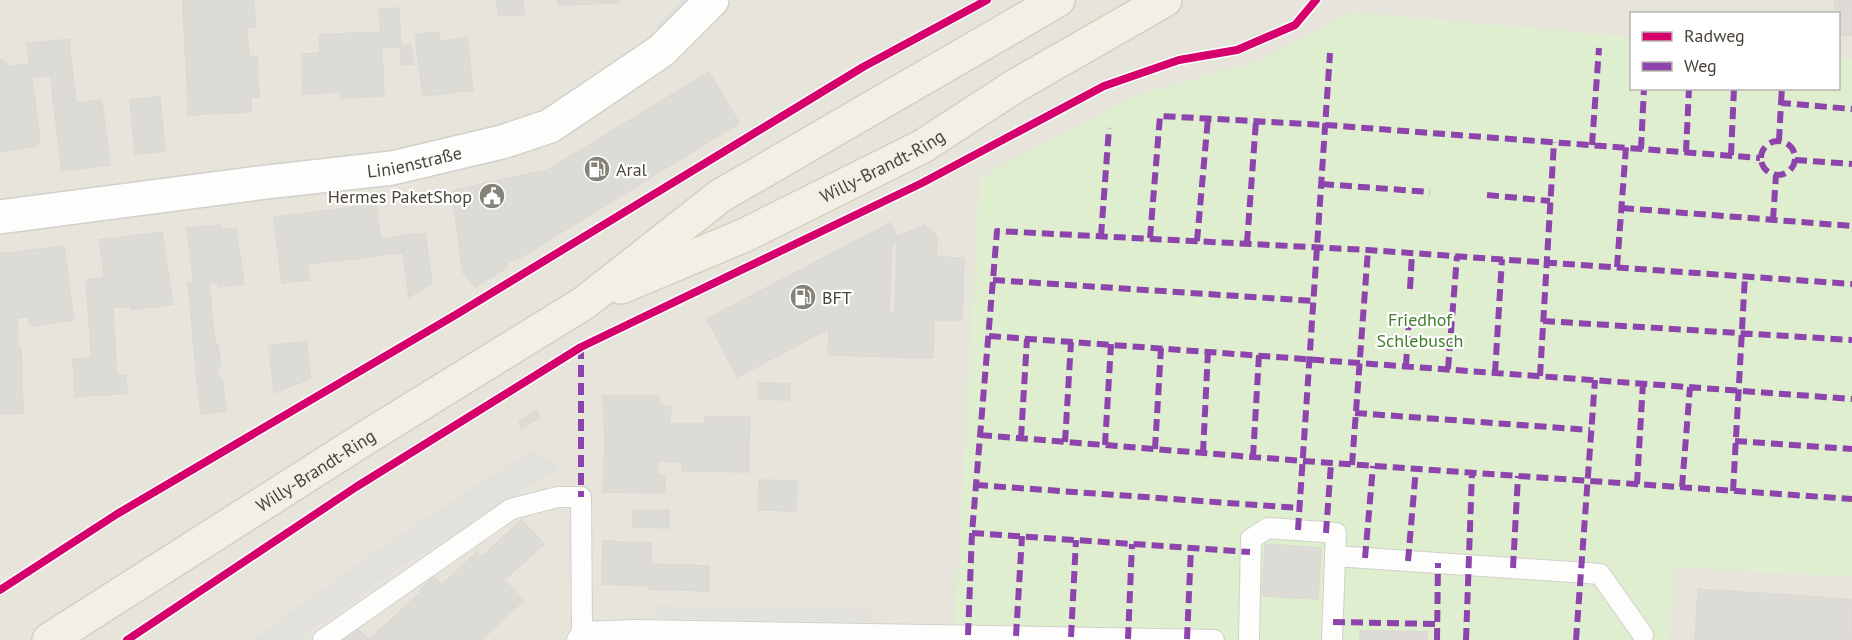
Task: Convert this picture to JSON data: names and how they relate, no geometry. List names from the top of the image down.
{
  "streets": {
    "main road": ["Willy-Brandt-Ring"],
    "street": ["Linienstraße"]
  },
  "parks": ["Friedhof Schlebusch"],
  "places": {
    "fuel station": ["Aral", "BFT"],
    "public building": ["Hermes PaketShop"]
  },
  "legend": ["Radweg", "Weg"]
}
